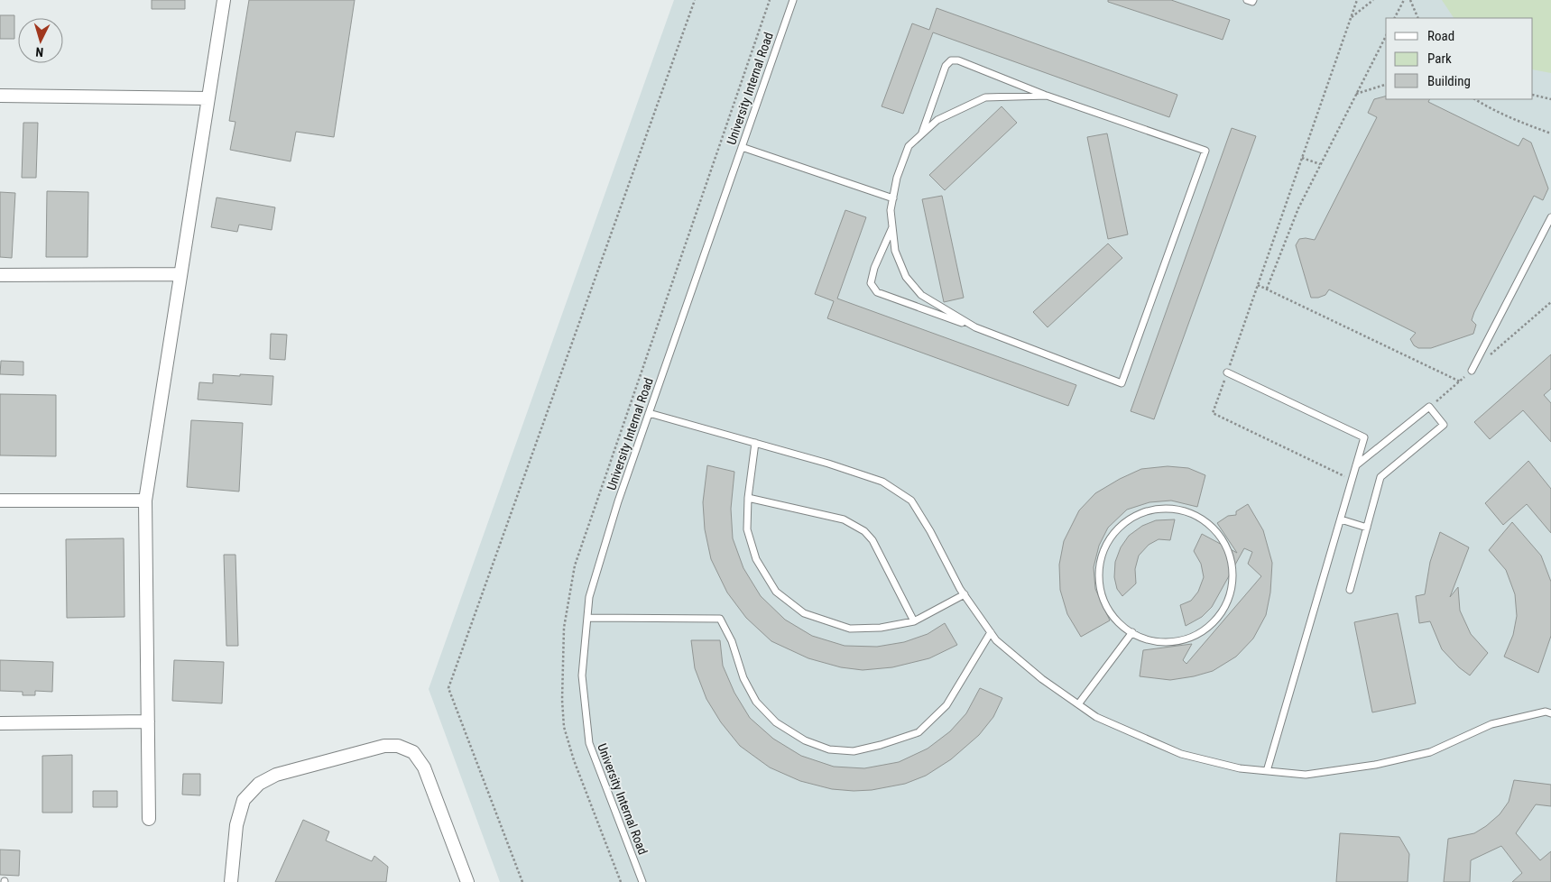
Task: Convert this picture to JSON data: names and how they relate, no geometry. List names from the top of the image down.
{
  "streets": {
    "lane": ["University Internal Road"]
  },
  "legend": ["Road", "Park", "Building"],
  "north": "bottom"
}
